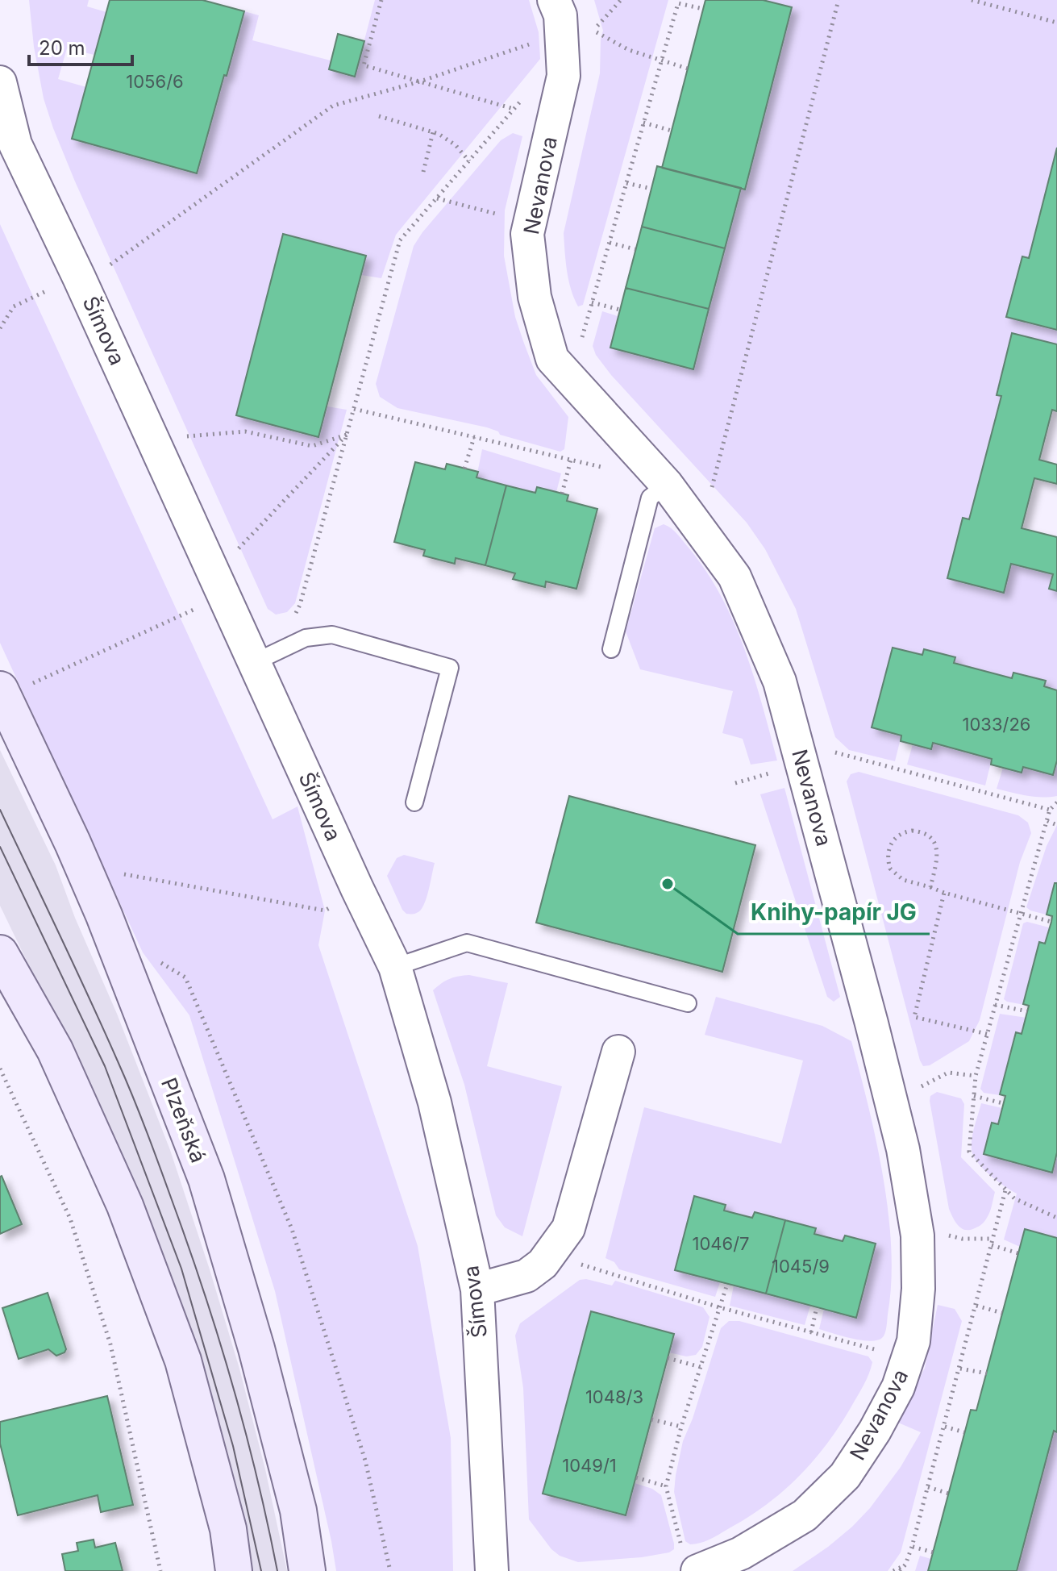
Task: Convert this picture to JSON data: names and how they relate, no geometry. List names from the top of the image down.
{
  "streets": {
    "main road": ["Plzeňská"],
    "street": ["Nevanova", "Šímova"]
  },
  "places": ["Knihy-papír JG"],
  "house_numbers": [
    "1056/6",
    "1033/26",
    "1046/7",
    "1045/9",
    "1048/3",
    "1049/1"
  ],
  "scale_bar": "20 m"
}
